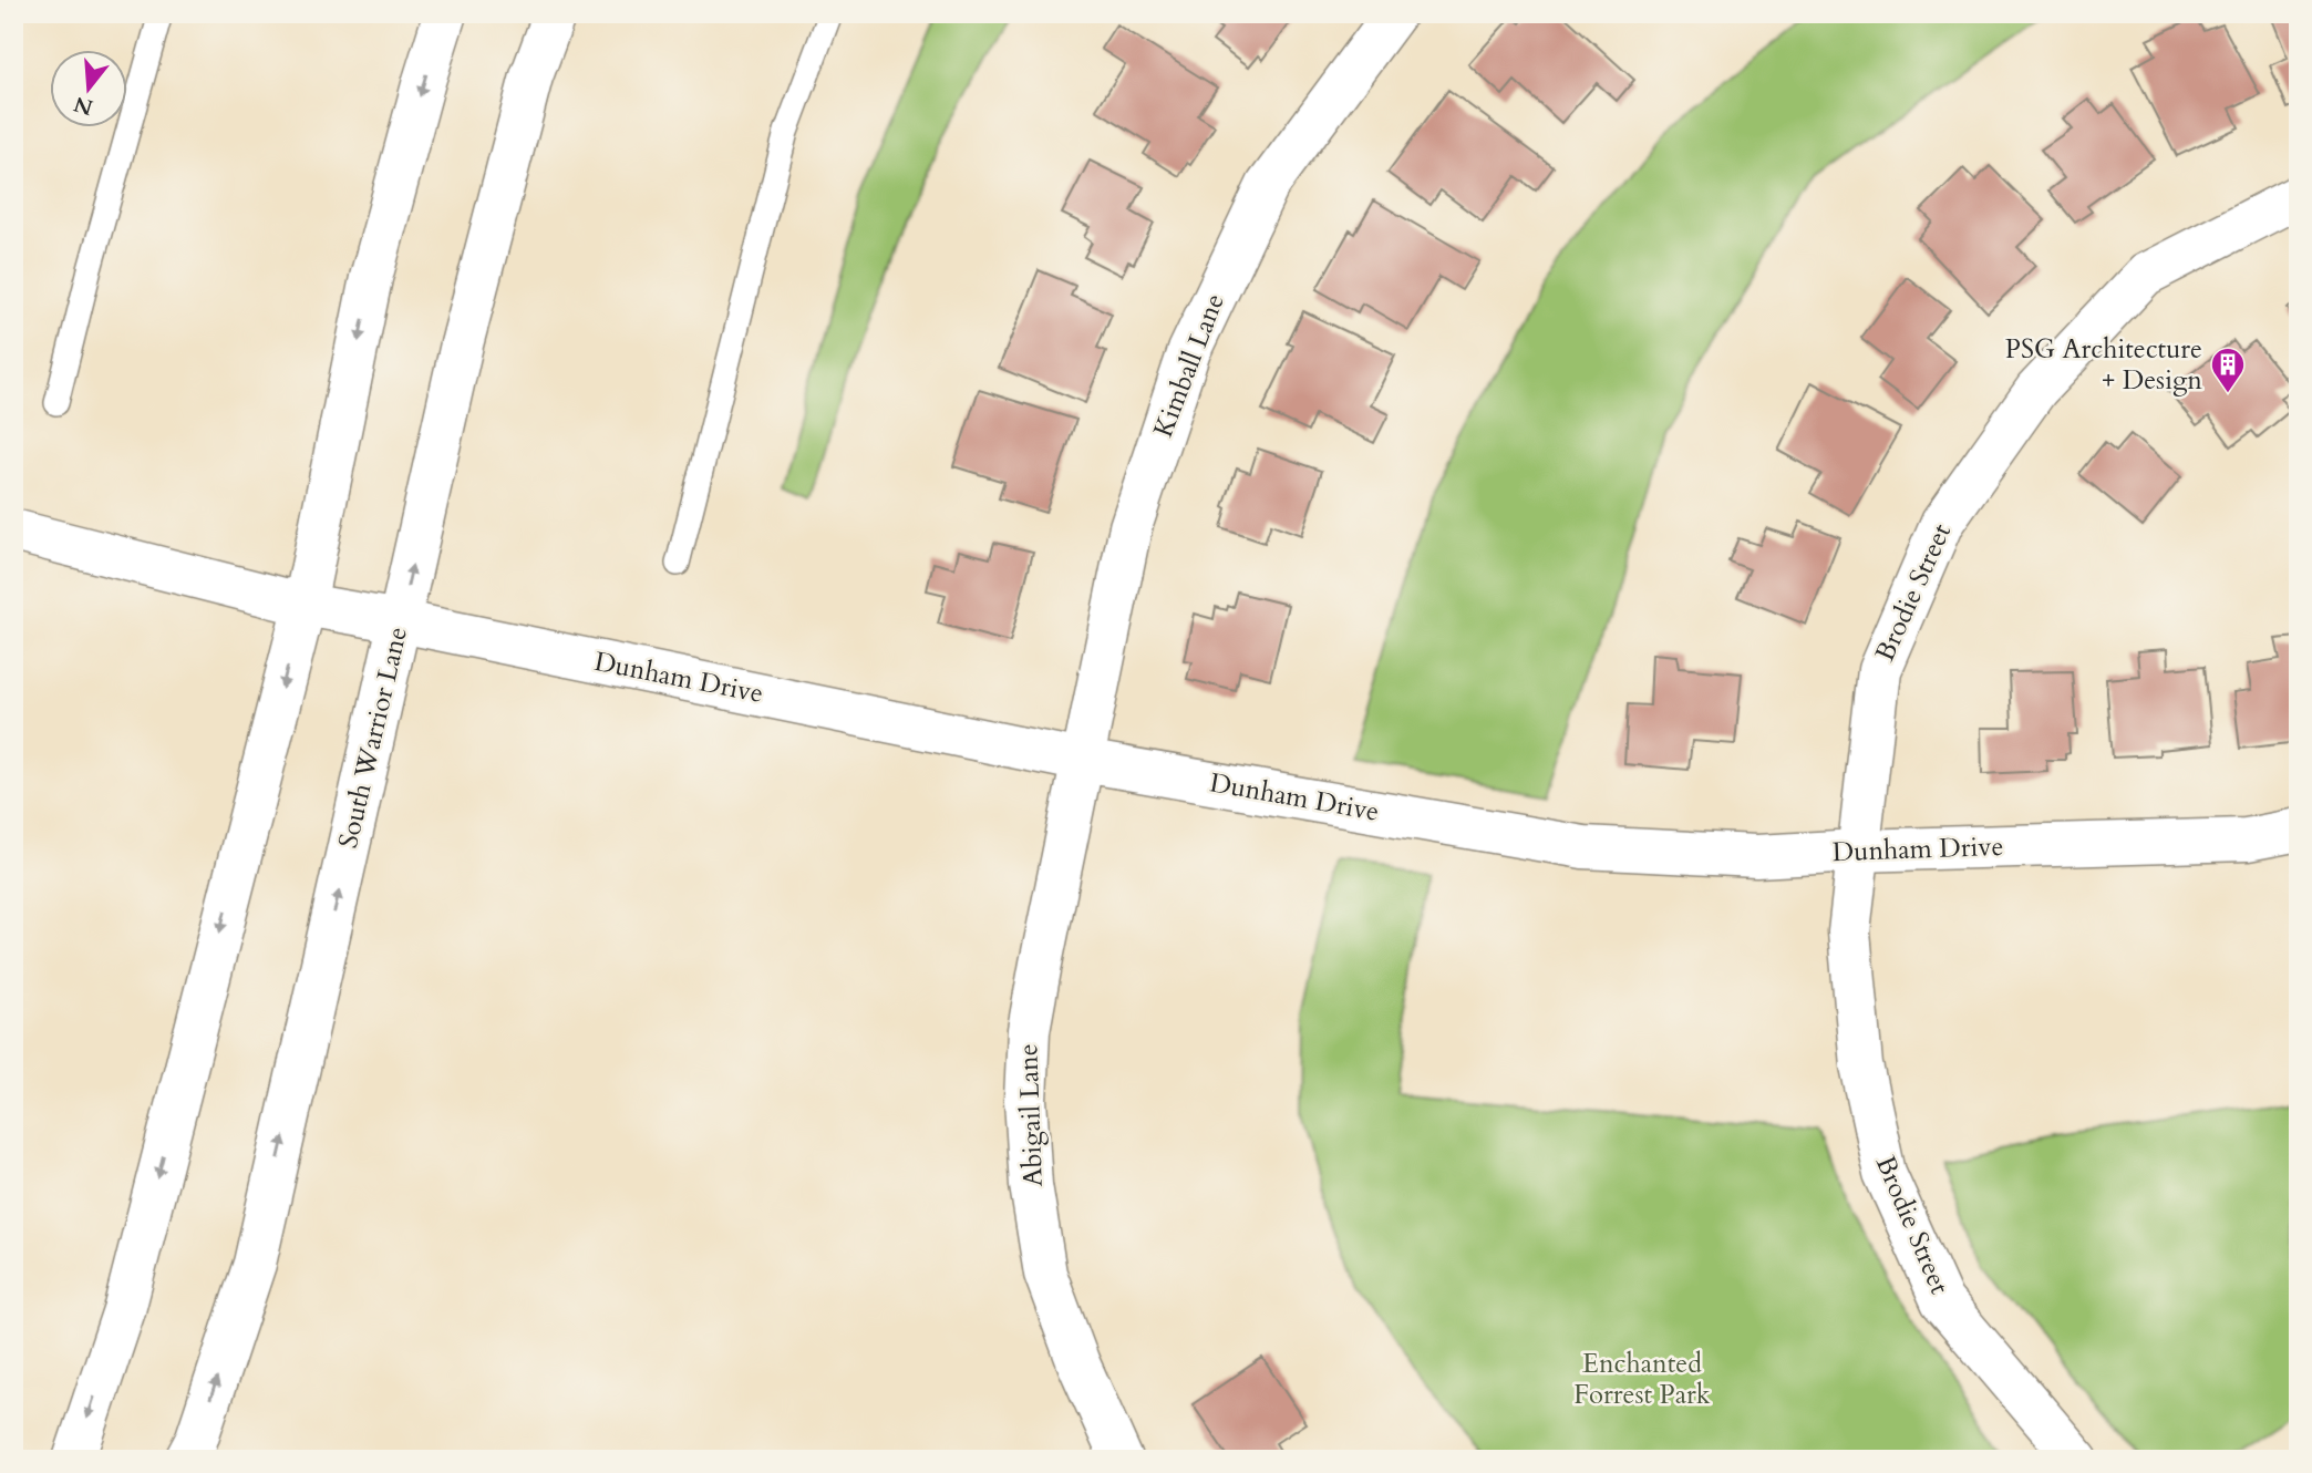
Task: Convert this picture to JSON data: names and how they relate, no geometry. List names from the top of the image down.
{
  "streets": {
    "street": [
      "Kimball Lane",
      "Brodie Street",
      "Dunham Drive",
      "South Warrior Lane",
      "Abigail Lane"
    ]
  },
  "crossings": [
    ["Kimball Lane", "Dunham Drive"],
    ["Kimball Lane", "Abigail Lane"],
    ["Brodie Street", "Dunham Drive"],
    ["Dunham Drive", "South Warrior Lane"],
    ["Dunham Drive", "Abigail Lane"]
  ],
  "parks": ["Enchanted Forrest Park"],
  "places": {
    "building": ["PSG Architecture + Design"]
  },
  "north": "bottom"
}
